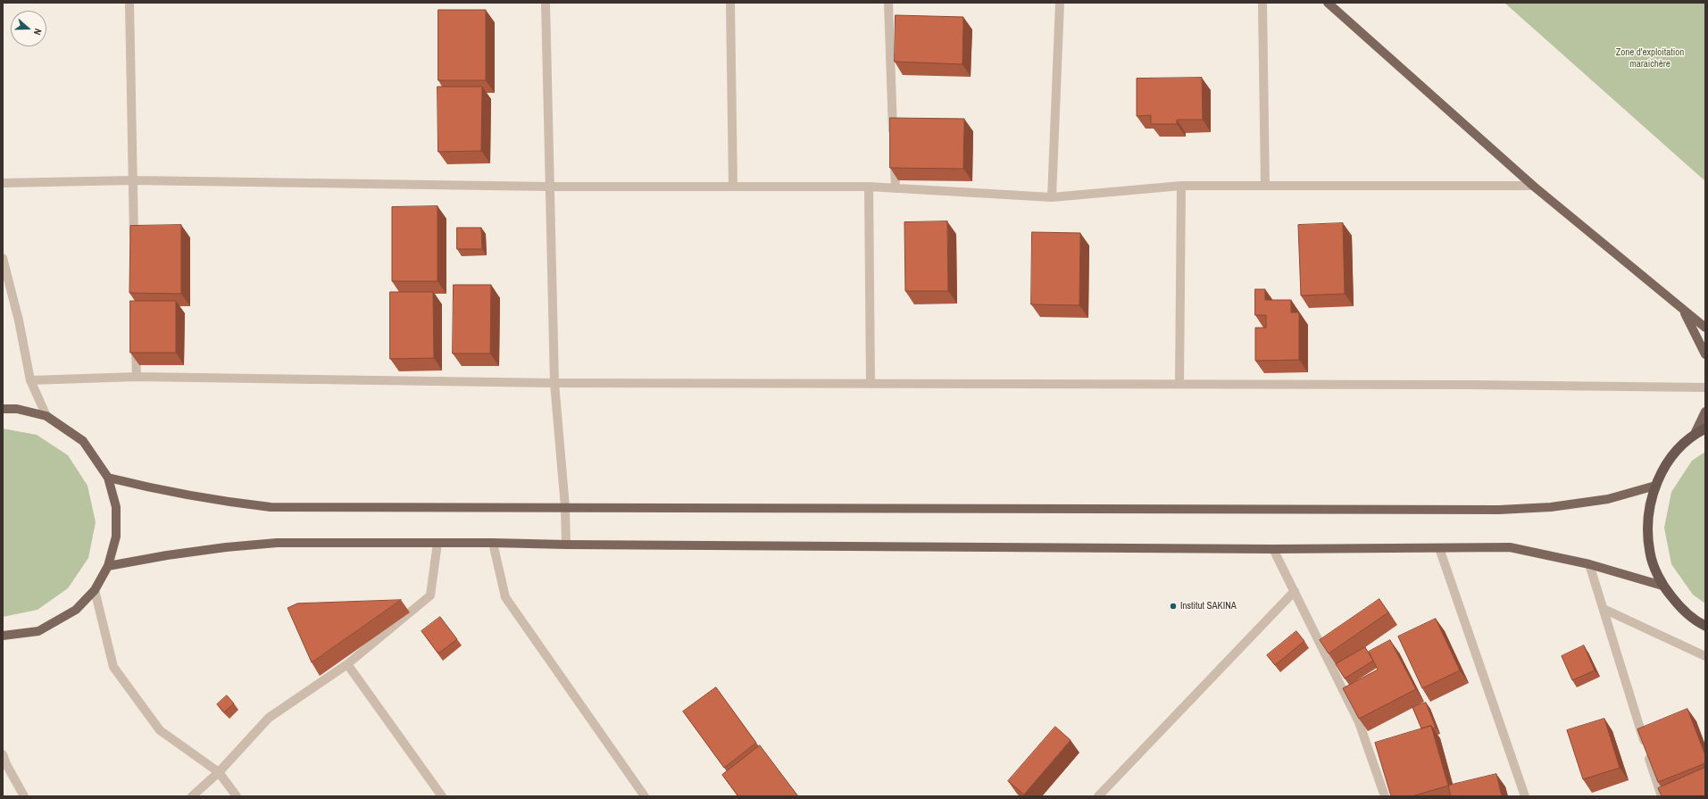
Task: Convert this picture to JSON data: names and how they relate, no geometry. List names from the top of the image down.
{
  "parks": ["Zone d'exploitation maraichère"],
  "places": ["Institut SAKINA"],
  "north": "right"
}
